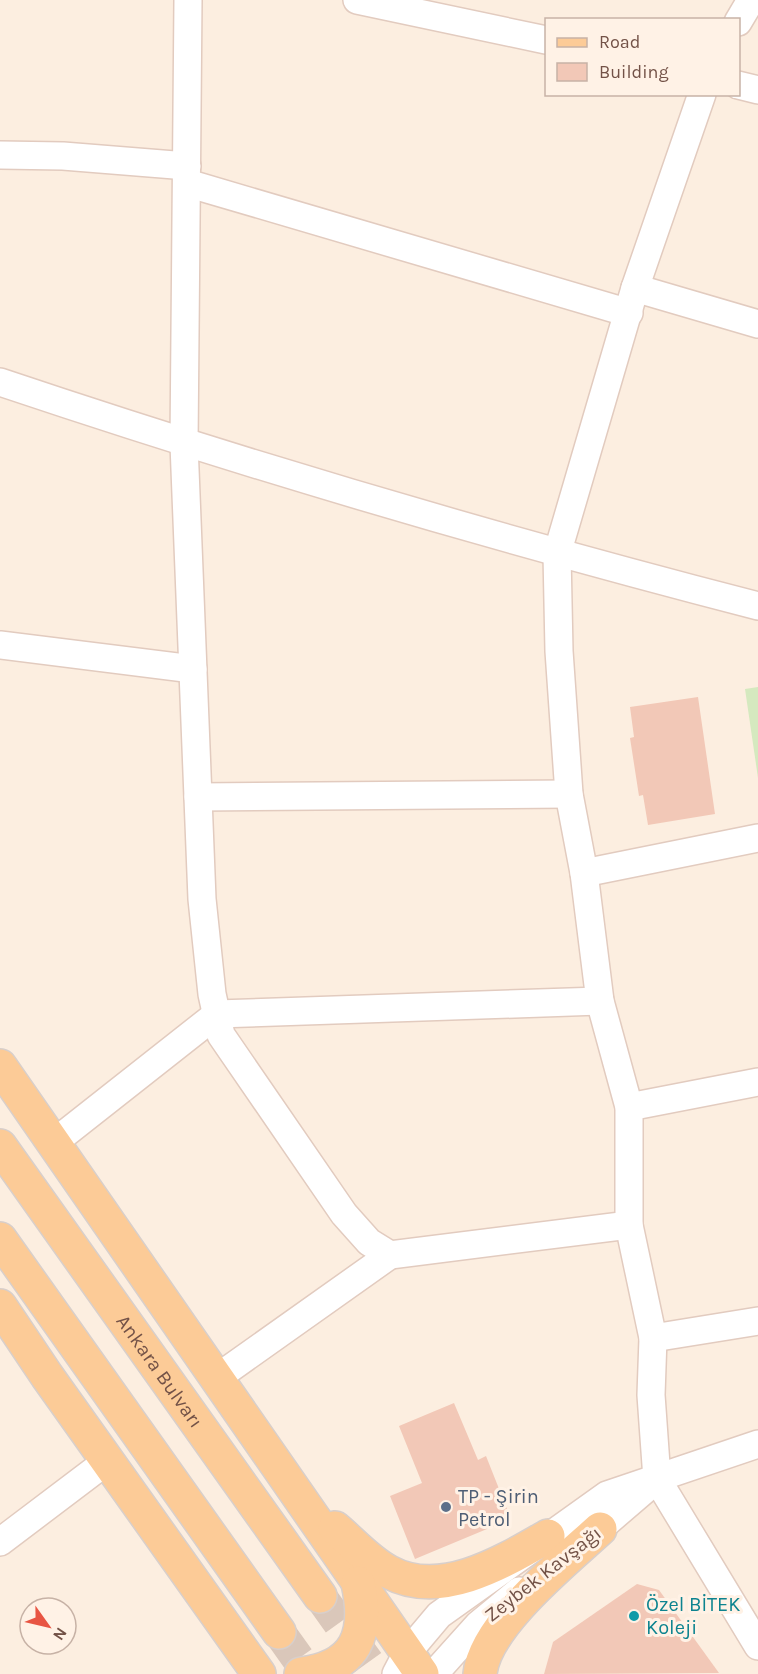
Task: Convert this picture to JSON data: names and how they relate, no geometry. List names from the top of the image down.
{
  "streets": {
    "main road": ["Ankara Bulvarı"],
    "street": ["Zeybek Kavşağı"]
  },
  "places": ["TP - Şirin Petrol", "Özel BİTEK Koleji"],
  "legend": ["Road", "Building"],
  "north": "bottom right"
}
